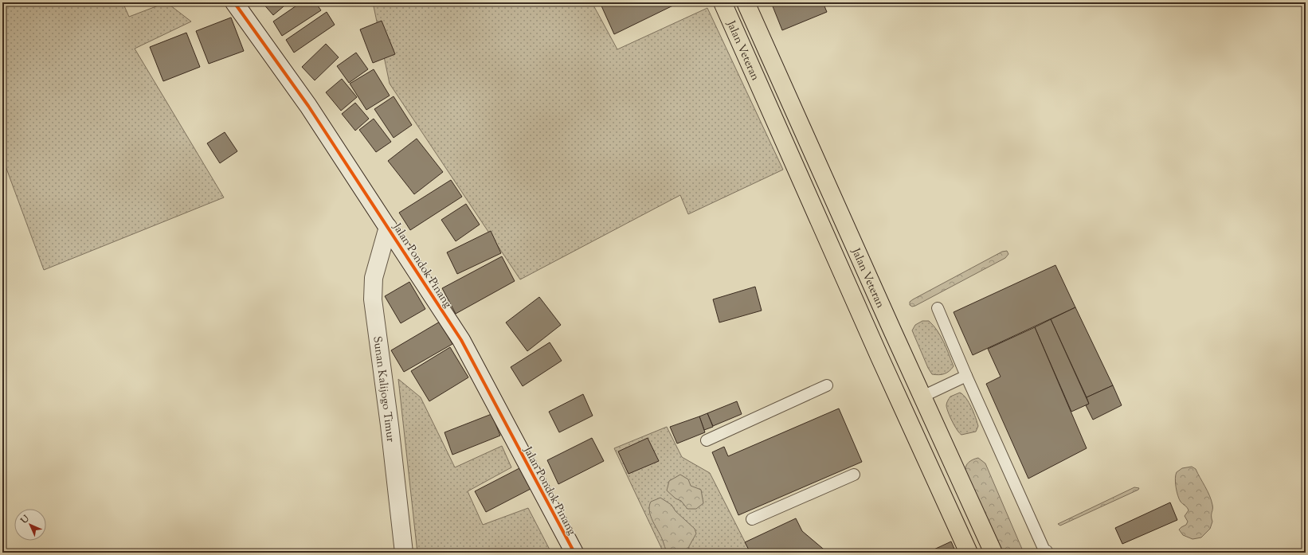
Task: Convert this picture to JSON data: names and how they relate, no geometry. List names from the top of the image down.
{
  "streets": {
    "main road": ["Jalan Veteran"],
    "street": ["Jalan Pondok Pinang", "Sunan Kalijogo Timur"]
  },
  "crossings": [
    ["Jalan Pondok Pinang", "Sunan Kalijogo Timur"]
  ],
  "north": "top left"
}
